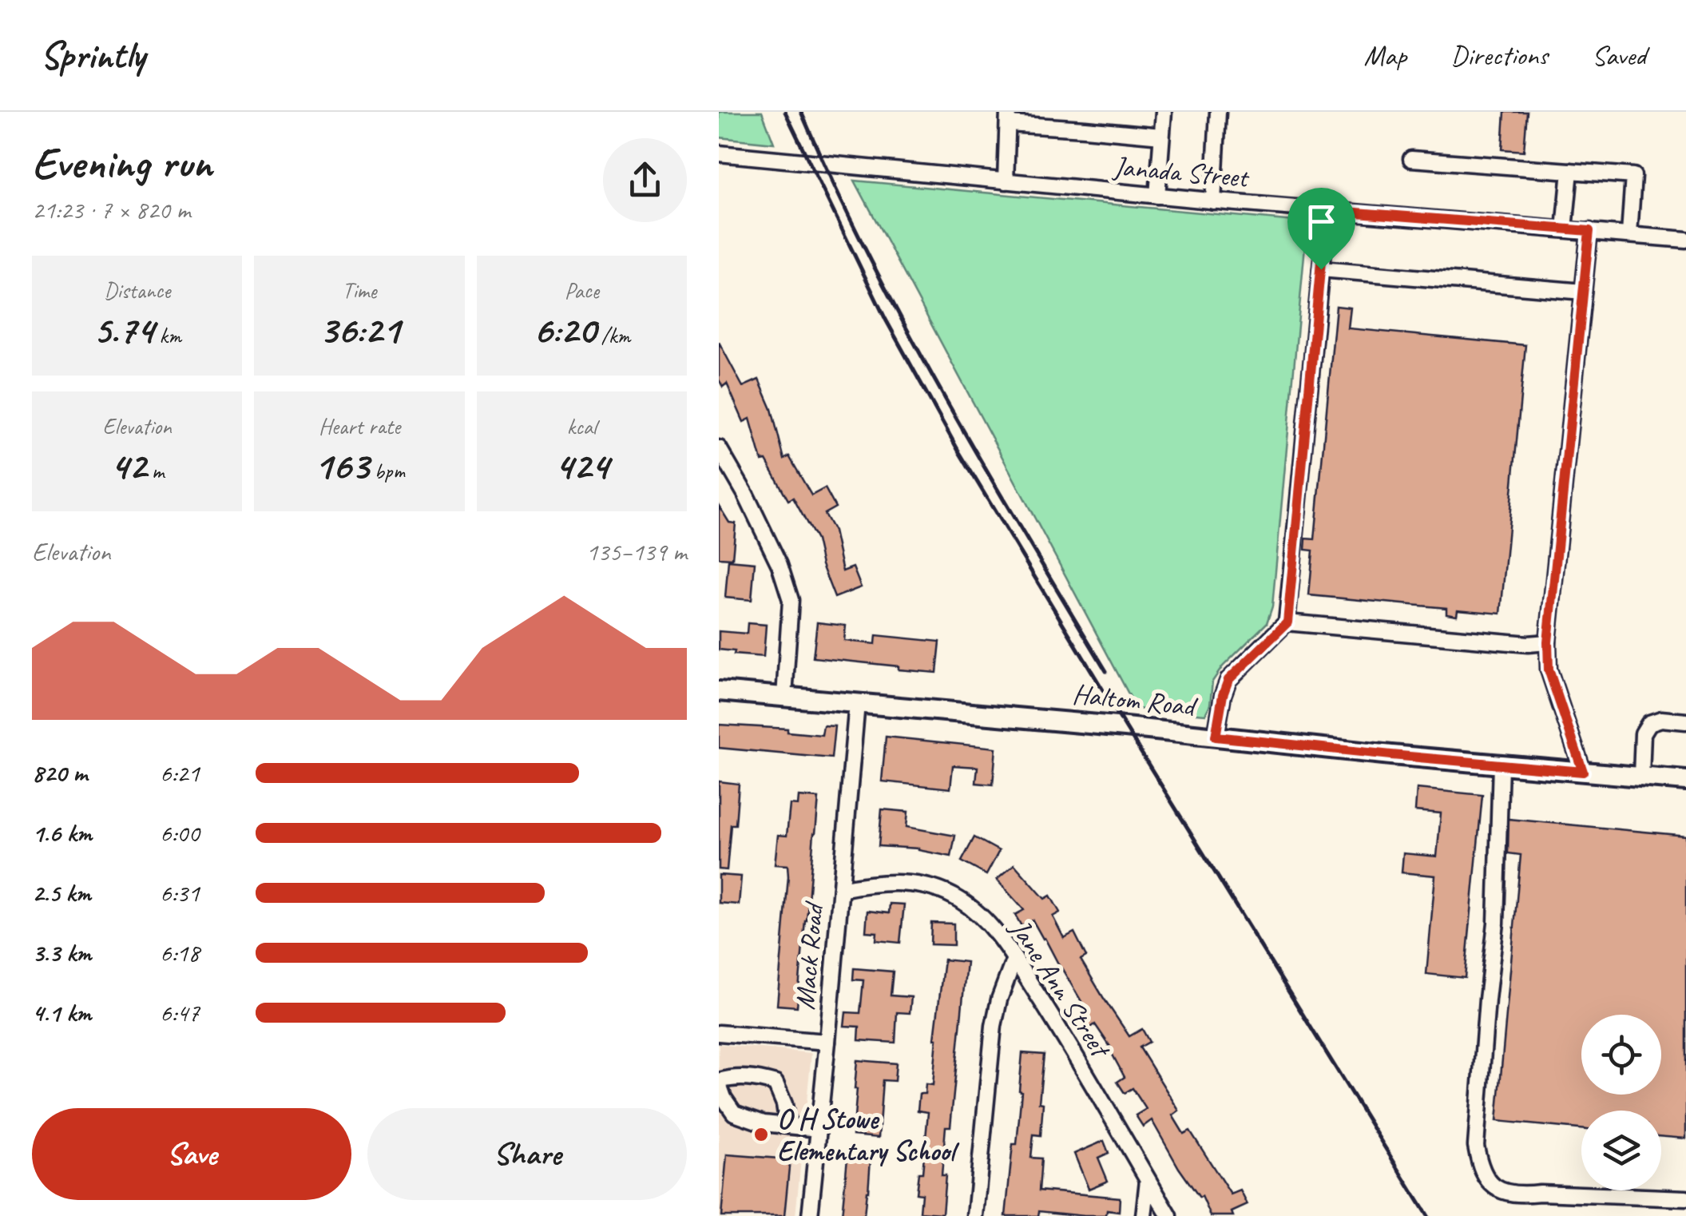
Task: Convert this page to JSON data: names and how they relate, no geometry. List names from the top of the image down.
{
  "streets": {
    "main road": ["Haltom Road"],
    "street": ["Janada Street", "Mack Road", "Jane Ann Street"]
  },
  "crossings": [
    ["Haltom Road", "Mack Road"],
    ["Mack Road", "Jane Ann Street"]
  ],
  "places": ["O H Stowe Elementary School"],
  "page": {
    "header": "Sprintly",
    "nav": ["Map", "Directions", "Saved"],
    "heading": ["Evening run", "21:23 · 7 × 820 m"],
    "stats": [
      ["Distance", "5.74 km"],
      ["Time", "36:21"],
      ["Pace", "6:20 /km"],
      ["Elevation", "42 m"],
      ["Heart rate", "163 bpm"],
      ["kcal", "424"]
    ],
    "chart": ["Elevation", "135–139 m"],
    "list": [
      {
        "name": "820 m",
        "note": "6:21"
      },
      {
        "name": "1.6 km",
        "note": "6:00"
      },
      {
        "name": "2.5 km",
        "note": "6:31"
      },
      {
        "name": "3.3 km",
        "note": "6:18"
      },
      {
        "name": "4.1 km",
        "note": "6:47"
      }
    ],
    "buttons": ["Save", "Share"]
  }
}
